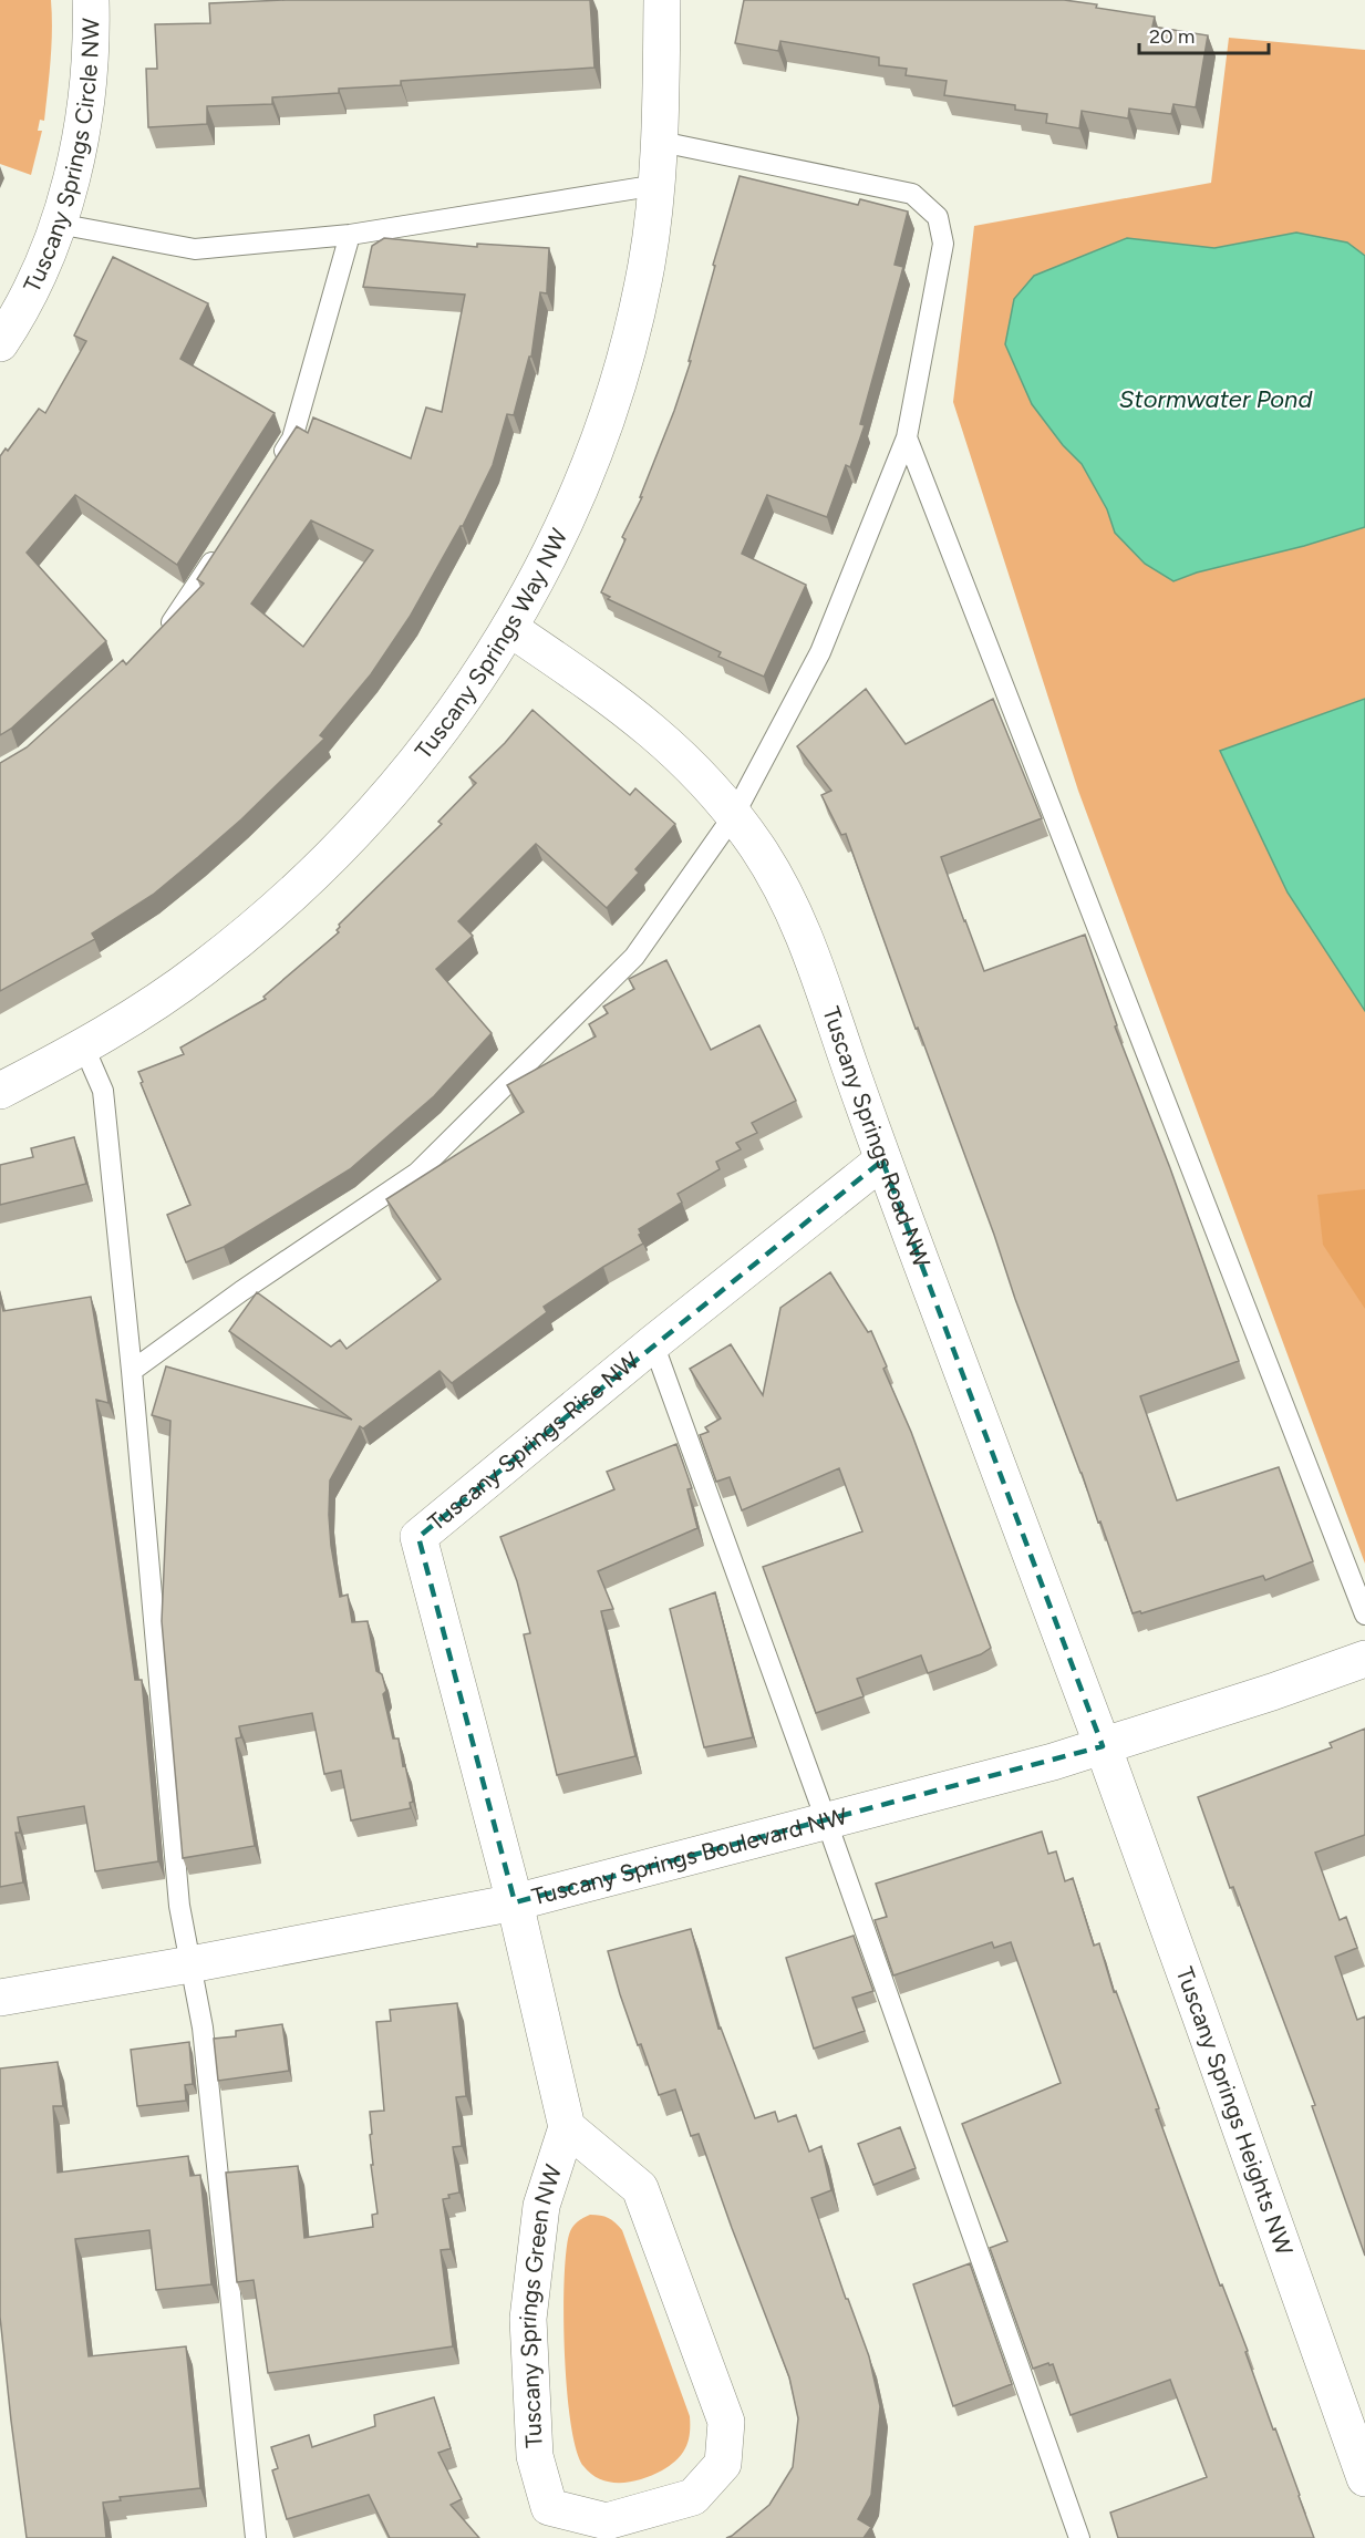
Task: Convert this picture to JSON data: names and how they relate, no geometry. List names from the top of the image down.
{
  "streets": {
    "street": [
      "Tuscany Springs Circle NW",
      "Tuscany Springs Way NW",
      "Tuscany Springs Road NW",
      "Tuscany Springs Rise NW",
      "Tuscany Springs Boulevard NW",
      "Tuscany Springs Heights NW",
      "Tuscany Springs Green NW"
    ]
  },
  "crossings": [
    ["Tuscany Springs Way NW", "Tuscany Springs Road NW"],
    ["Tuscany Springs Road NW", "Tuscany Springs Rise NW"],
    ["Tuscany Springs Road NW", "Tuscany Springs Boulevard NW"],
    ["Tuscany Springs Road NW", "Tuscany Springs Heights NW"],
    ["Tuscany Springs Rise NW", "Tuscany Springs Boulevard NW"],
    ["Tuscany Springs Boulevard NW", "Tuscany Springs Heights NW"]
  ],
  "water": ["Stormwater Pond"],
  "scale_bar": "20 m"
}
